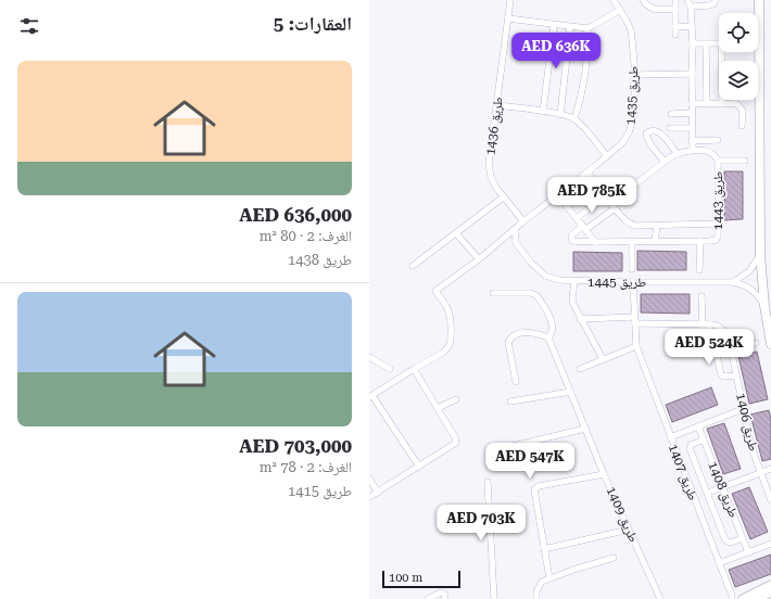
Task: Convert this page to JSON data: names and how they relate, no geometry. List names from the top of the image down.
{
  "streets": {
    "street": [
      "طريق 1435",
      "طريق 1436",
      "طريق 1443",
      "طريق 1445",
      "طريق 1406",
      "طريق 1407",
      "طريق 1408",
      "طريق 1409"
    ]
  },
  "crossings": [
    ["طريق 1435", "طريق 1436"],
    ["طريق 1445", "طريق 1407"]
  ],
  "scale_bar": "100 m",
  "page": {
    "heading": "العقارات: 5",
    "price": [
      "AED 636K",
      "AED 785K",
      "AED 524K",
      "AED 547K",
      "AED 703K"
    ],
    "list": [
      {
        "name": "AED 636,000",
        "note": "الغرف: 2 · 80 m² · طريق 1438"
      },
      {
        "name": "AED 703,000",
        "note": "الغرف: 2 · 78 m² · طريق 1415"
      }
    ],
    "scale": "100 m"
  }
}
